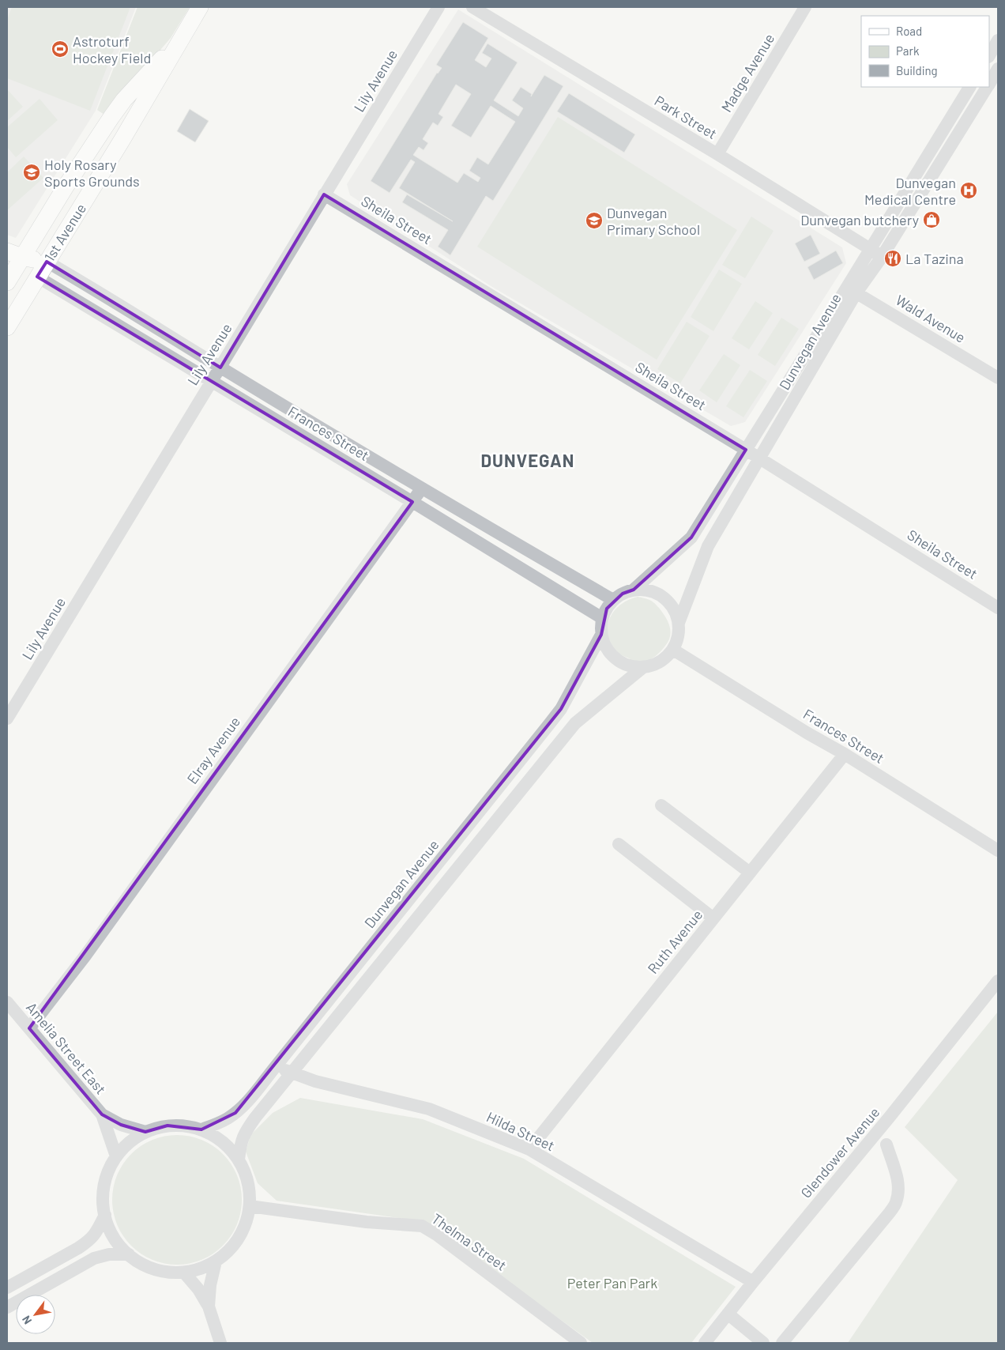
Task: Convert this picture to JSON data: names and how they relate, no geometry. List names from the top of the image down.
{
  "streets": {
    "main road": ["1st Avenue"],
    "street": [
      "Madge Avenue",
      "Lily Avenue",
      "Park Street",
      "Sheila Street",
      "Wald Avenue",
      "Dunvegan Avenue",
      "Frances Street",
      "Elray Avenue",
      "Ruth Avenue",
      "Amelia Street East",
      "Hilda Street",
      "Glendower Avenue",
      "Thelma Street"
    ]
  },
  "crossings": [
    ["Madge Avenue", "Park Street"],
    ["Lily Avenue", "Sheila Street"],
    ["Lily Avenue", "Frances Street"],
    ["Park Street", "Dunvegan Avenue"],
    ["Sheila Street", "Dunvegan Avenue"],
    ["1st Avenue", "Frances Street"],
    ["Wald Avenue", "Dunvegan Avenue"],
    ["Dunvegan Avenue", "Frances Street"],
    ["Dunvegan Avenue", "Hilda Street"],
    ["Frances Street", "Elray Avenue"],
    ["Frances Street", "Ruth Avenue"],
    ["Elray Avenue", "Amelia Street East"],
    ["Ruth Avenue", "Hilda Street"],
    ["Hilda Street", "Glendower Avenue"]
  ],
  "districts": ["DUNVEGAN"],
  "parks": ["Peter Pan Park"],
  "places": {
    "sports": ["Astroturf Hockey Field"],
    "school or university": ["Holy Rosary Sports Grounds", "Dunvegan Primary School"],
    "hospital": ["Dunvegan Medical Centre"],
    "shop": ["Dunvegan butchery"],
    "restaurant": ["La Tazina"]
  },
  "legend": ["Road", "Park", "Building"],
  "north": "bottom left"
}
